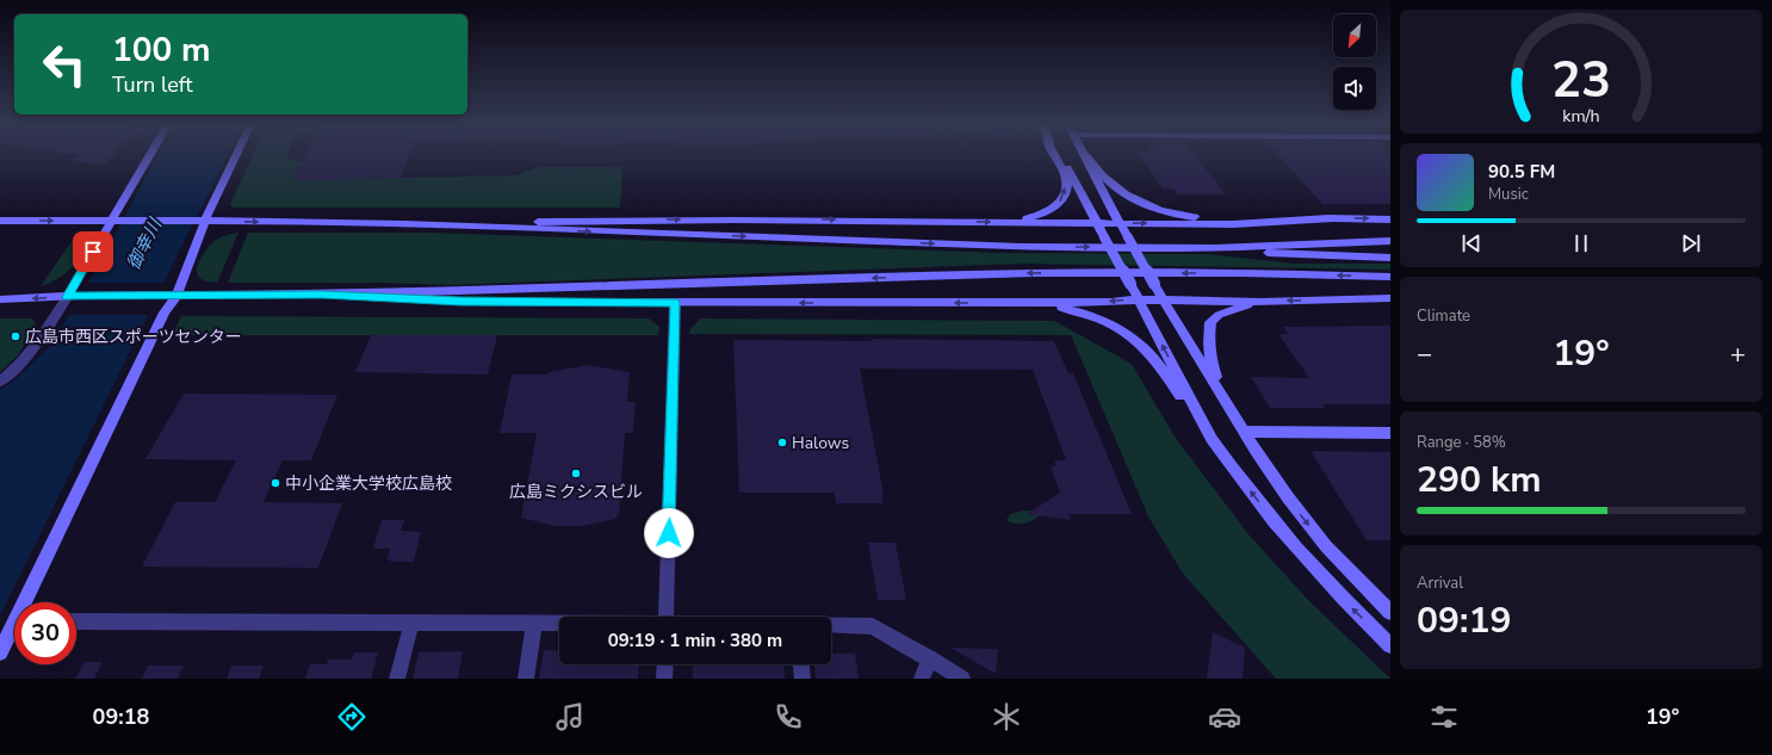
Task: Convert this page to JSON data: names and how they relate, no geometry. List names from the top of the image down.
{
  "water": ["御幸川"],
  "places": [
    "広島市西区スポーツセンター",
    "Halows",
    "広島ミクシスビル",
    "中小企業大学校広島校"
  ],
  "north": "bottom left",
  "page": {
    "turn": ["100 m", "Turn left"],
    "song": ["90.5 FM", "Music"],
    "tile": [
      "Climate",
      ["Range · 58%", "290 km"],
      ["Arrival", "09:19"]
    ],
    "heat": ["−", "19°", "+"],
    "limit": "30",
    "trip": "09:19 · 1 min · 380 m",
    "tabs": ["09:18", "19°"],
    "gauge": ["23", "km/h"]
  }
}
